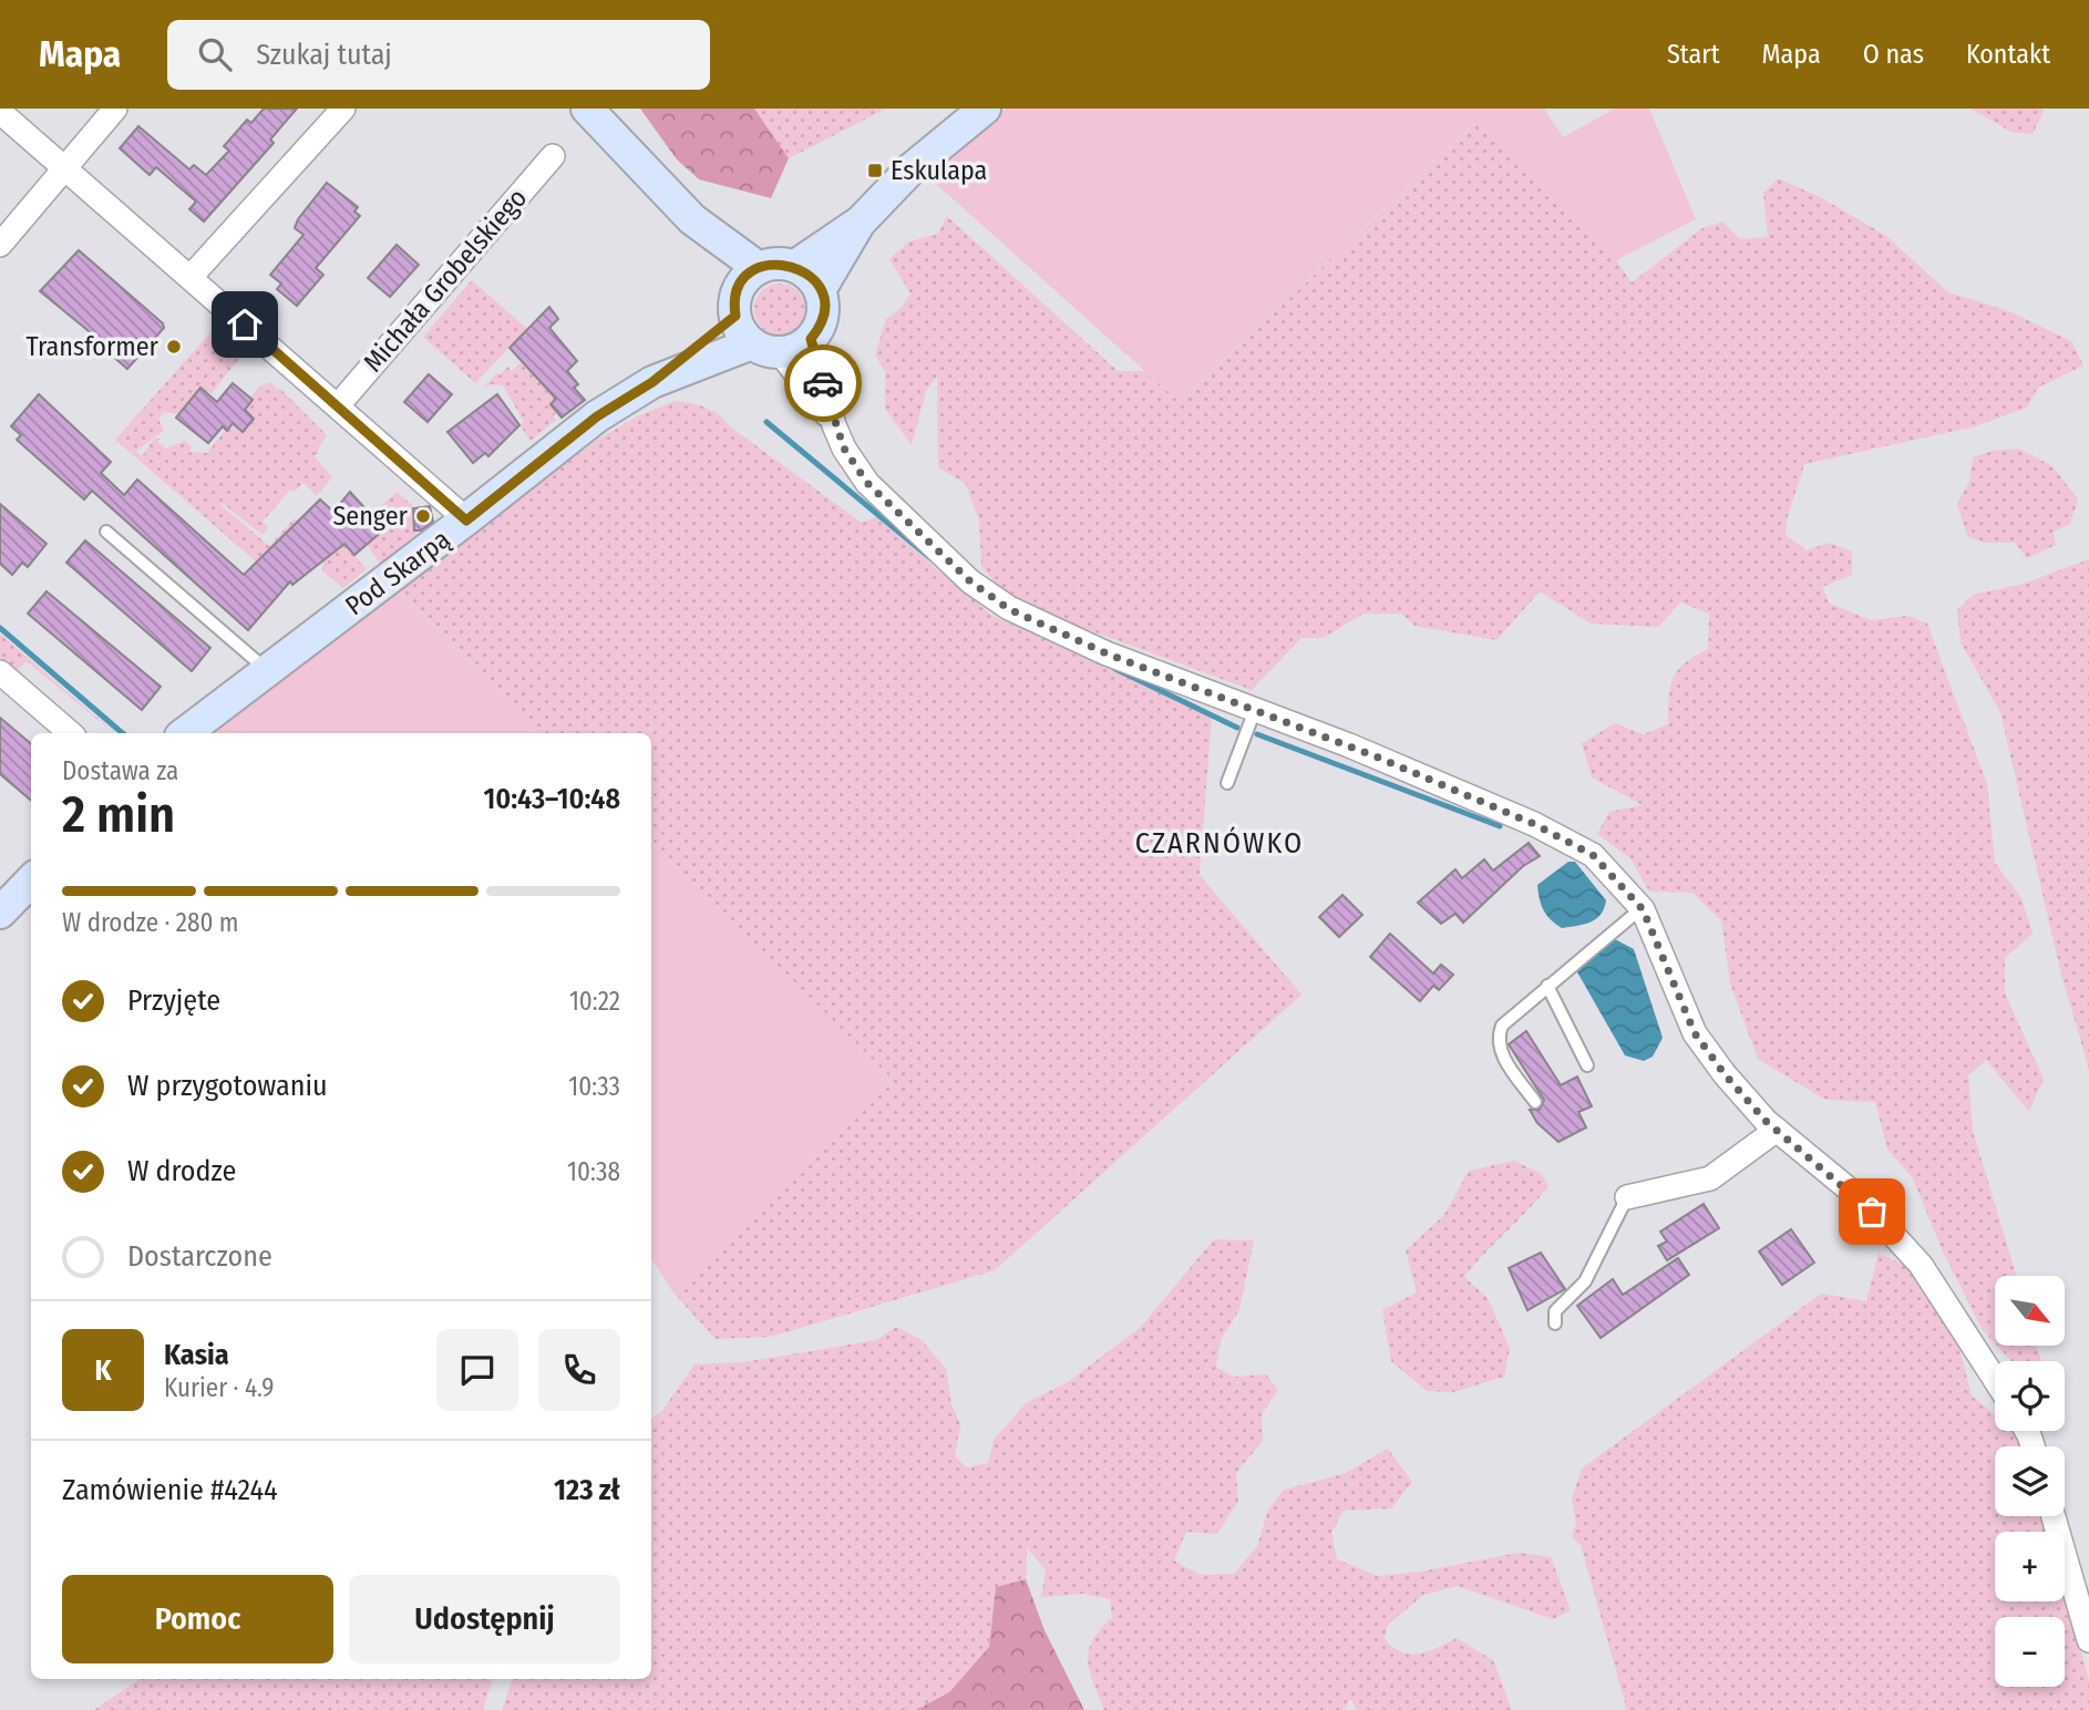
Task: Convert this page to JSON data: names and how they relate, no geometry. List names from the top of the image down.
{
  "streets": {
    "street": ["Michała Grobelskiego", "Pod Skarpą"]
  },
  "districts": ["CZARNÓWKO"],
  "places": {
    "transit": ["Eskulapa"],
    "other": ["Transformer", "Senger"]
  },
  "north": "bottom right",
  "page": {
    "header": "Mapa",
    "search": "Szukaj tutaj",
    "nav": [
      "Start",
      "Mapa",
      "O nas",
      "Kontakt"
    ],
    "heading": ["2 min", "Dostawa za", "10:43–10:48"],
    "panel": [
      "Kasia",
      "Kurier · 4.9",
      "Zamówienie #4244",
      "123 zł"
    ],
    "bar": "W drodze · 280 m",
    "list": [
      ["Przyjęte", "10:22"],
      ["W przygotowaniu", "10:33"],
      ["W drodze", "10:38"],
      "Dostarczone"
    ],
    "map_buttons": ["+", "−"],
    "round": "K",
    "buttons": ["Pomoc", "Udostępnij"]
  }
}
